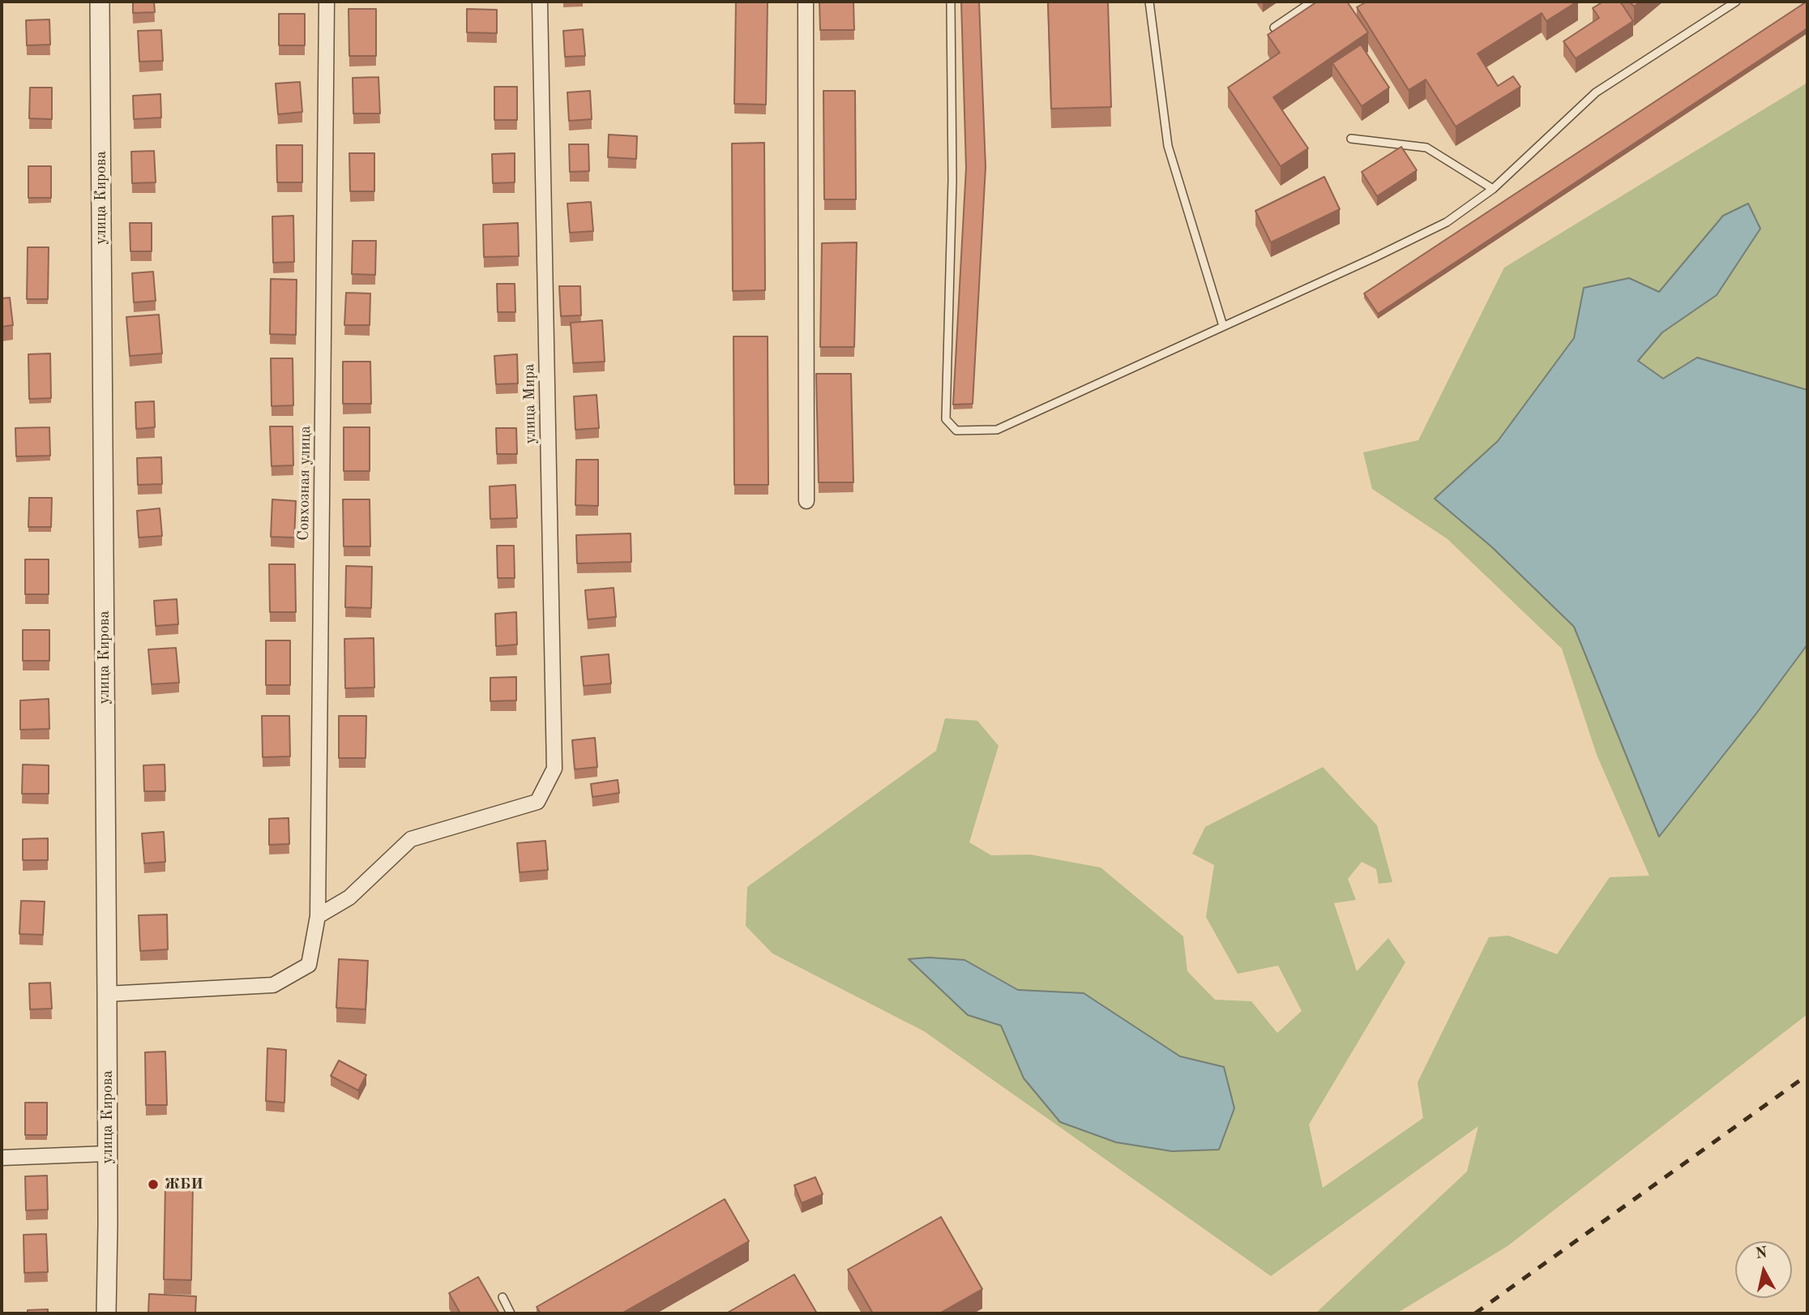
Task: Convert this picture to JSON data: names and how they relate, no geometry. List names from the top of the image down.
{
  "streets": {
    "street": ["улица Кирова", "улица Мира", "Совхозная улица"]
  },
  "crossings": [
    ["улица Кирова", "Совхозная улица"],
    ["улица Мира", "Совхозная улица"]
  ],
  "places": ["ЖБИ"],
  "north": "top"
}
